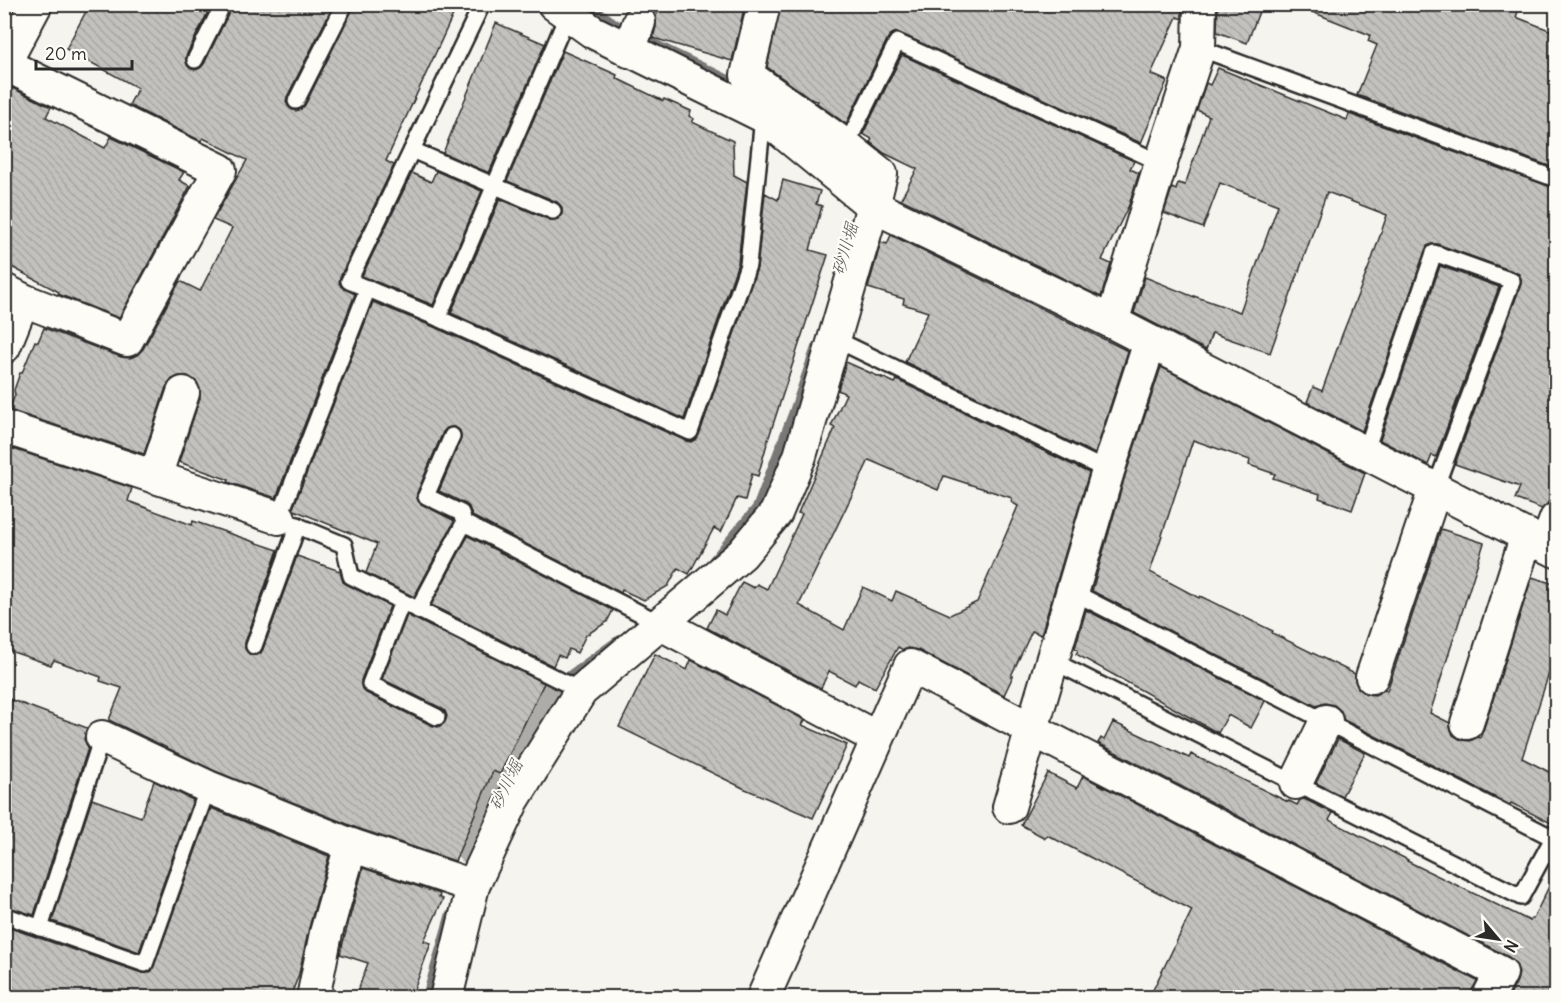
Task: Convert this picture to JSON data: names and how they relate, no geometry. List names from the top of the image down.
{
  "water": ["砂川堀"],
  "scale_bar": "20 m",
  "north": "bottom right"
}
